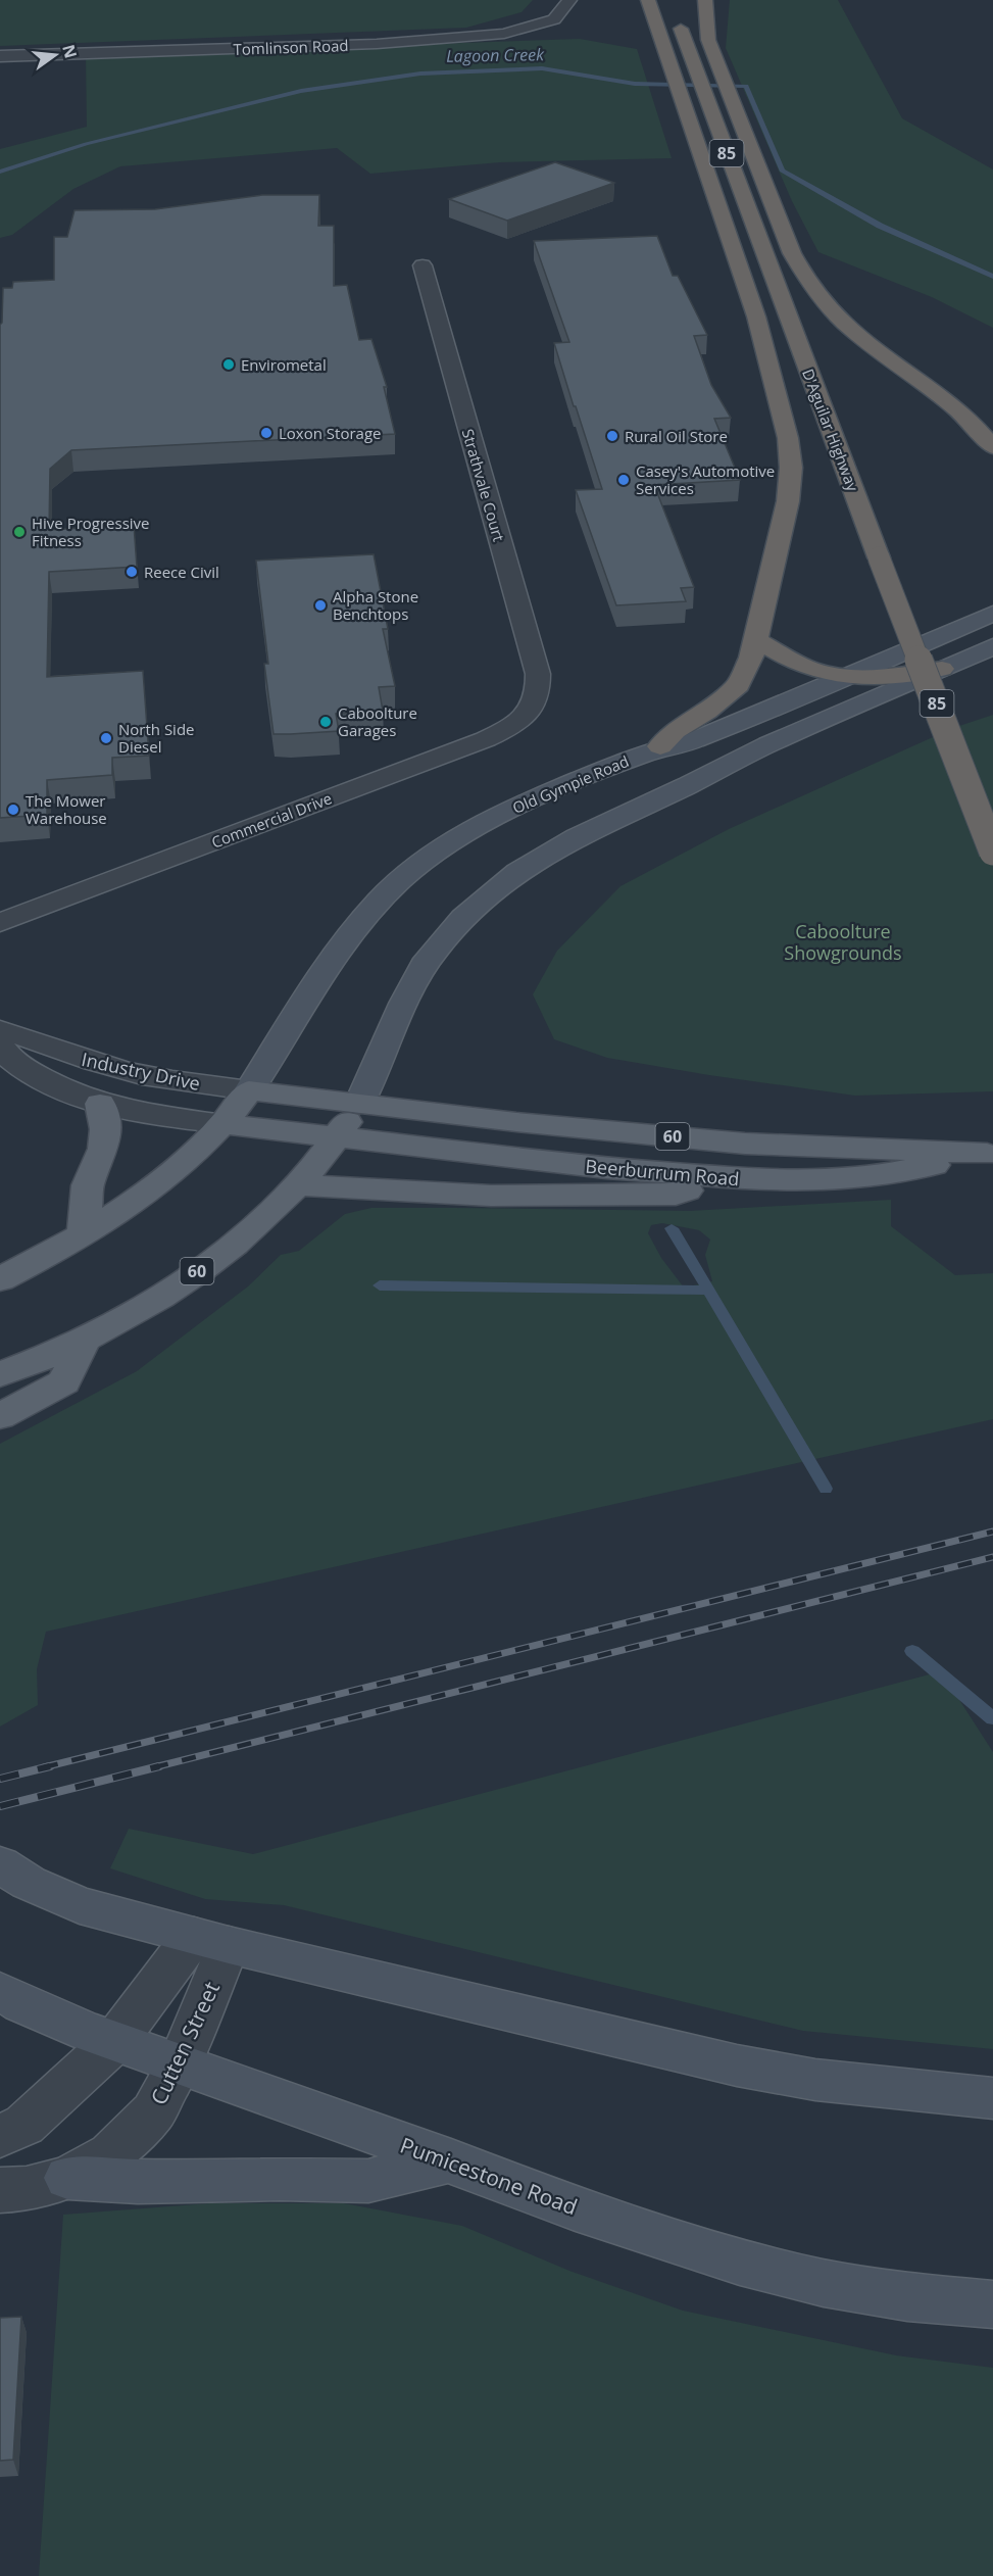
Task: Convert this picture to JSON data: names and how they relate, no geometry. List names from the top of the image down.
{
  "streets": {
    "highway": ["85", "D'Aguilar Highway"],
    "main road": [
      "Old Gympie Road",
      "60",
      "Beerburrum Road",
      "Pumicestone Road"
    ],
    "street": [
      "Tomlinson Road",
      "Strathvale Court",
      "Commercial Drive",
      "Industry Drive",
      "Cutten Street"
    ]
  },
  "crossings": [
    ["Strathvale Court", "Commercial Drive"],
    ["Old Gympie Road", "Industry Drive"],
    ["Old Gympie Road", "Beerburrum Road"],
    ["Industry Drive", "Beerburrum Road"],
    ["60", "Beerburrum Road"],
    ["Cutten Street", "Pumicestone Road"]
  ],
  "water": ["Lagoon Creek"],
  "parks": ["Caboolture Showgrounds"],
  "places": [
    "Envirometal",
    "Loxon Storage",
    "Rural Oil Store",
    "Casey's Automotive Services",
    "Hive Progressive Fitness",
    "Reece Civil",
    "Alpha Stone Benchtops",
    "Caboolture Garages",
    "North Side Diesel",
    "The Mower Warehouse"
  ],
  "north": "right"
}
